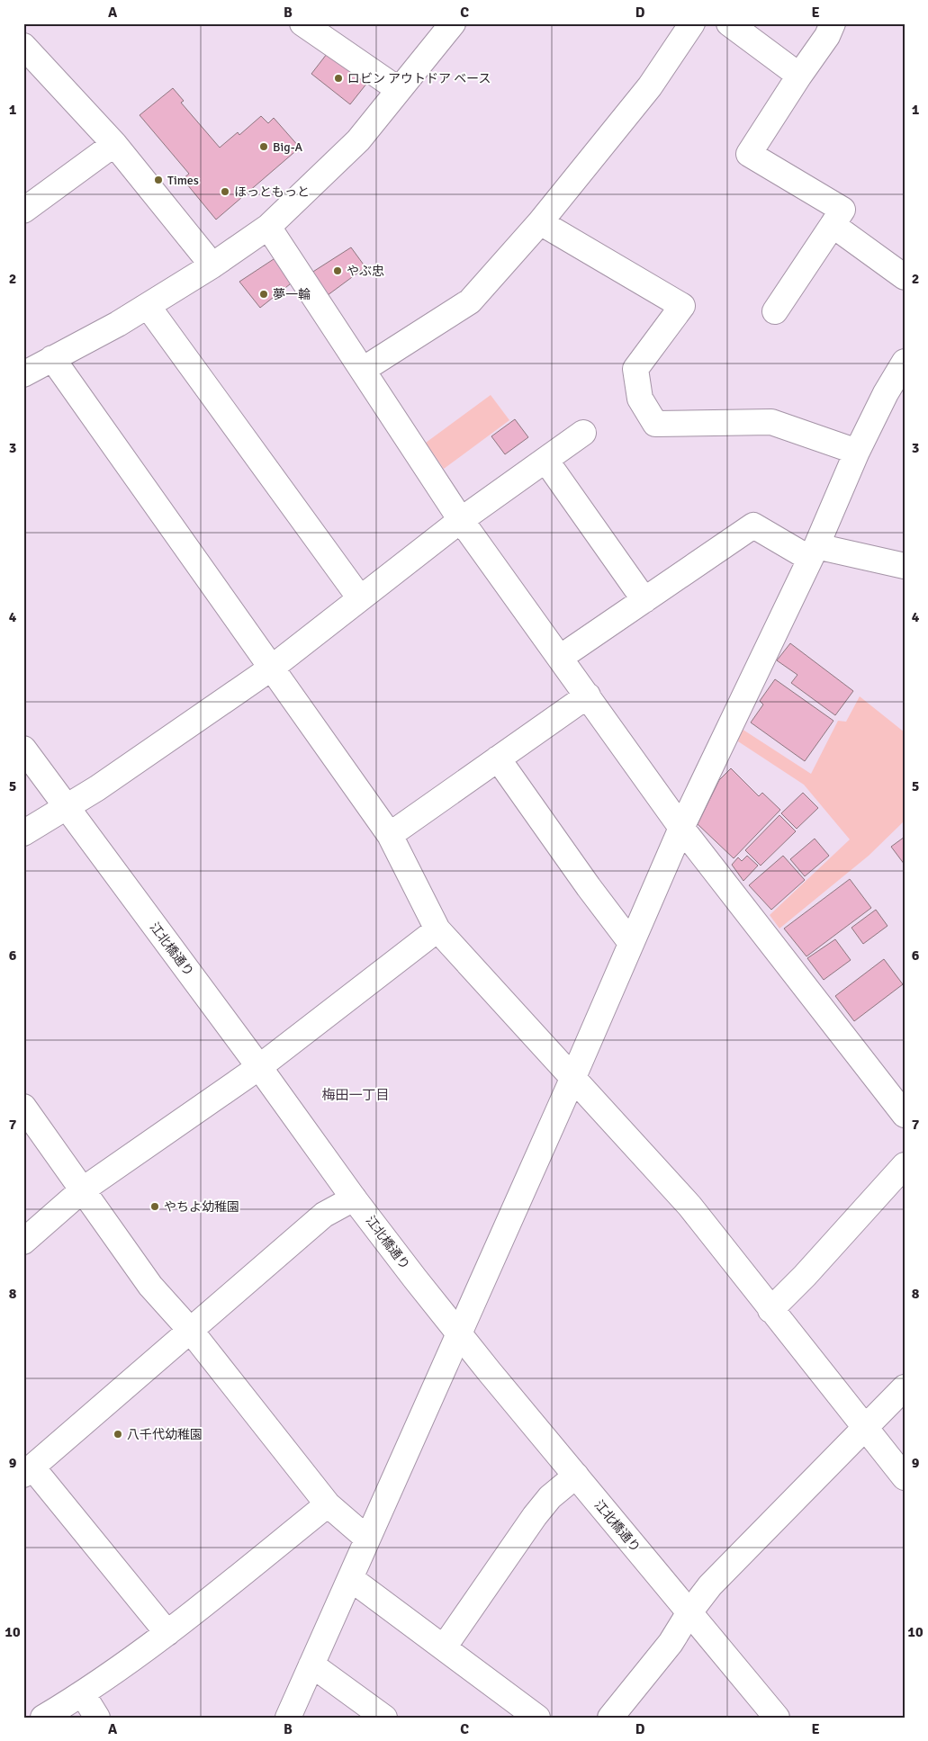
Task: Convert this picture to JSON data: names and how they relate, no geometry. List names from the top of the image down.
{
  "streets": {
    "street": ["江北橋通り"]
  },
  "districts": ["梅田一丁目"],
  "places": [
    "ロビン アウトドア ベース",
    "Big-A",
    "Times",
    "ほっともっと",
    "やぶ忠",
    "夢一輪",
    "やちよ幼稚園",
    "八千代幼稚園"
  ],
  "grid": {
    "columns": [
      "A",
      "B",
      "C",
      "D",
      "E"
    ],
    "rows": [
      "1",
      "2",
      "3",
      "4",
      "5",
      "6",
      "7",
      "8",
      "9",
      "10"
    ]
  }
}
